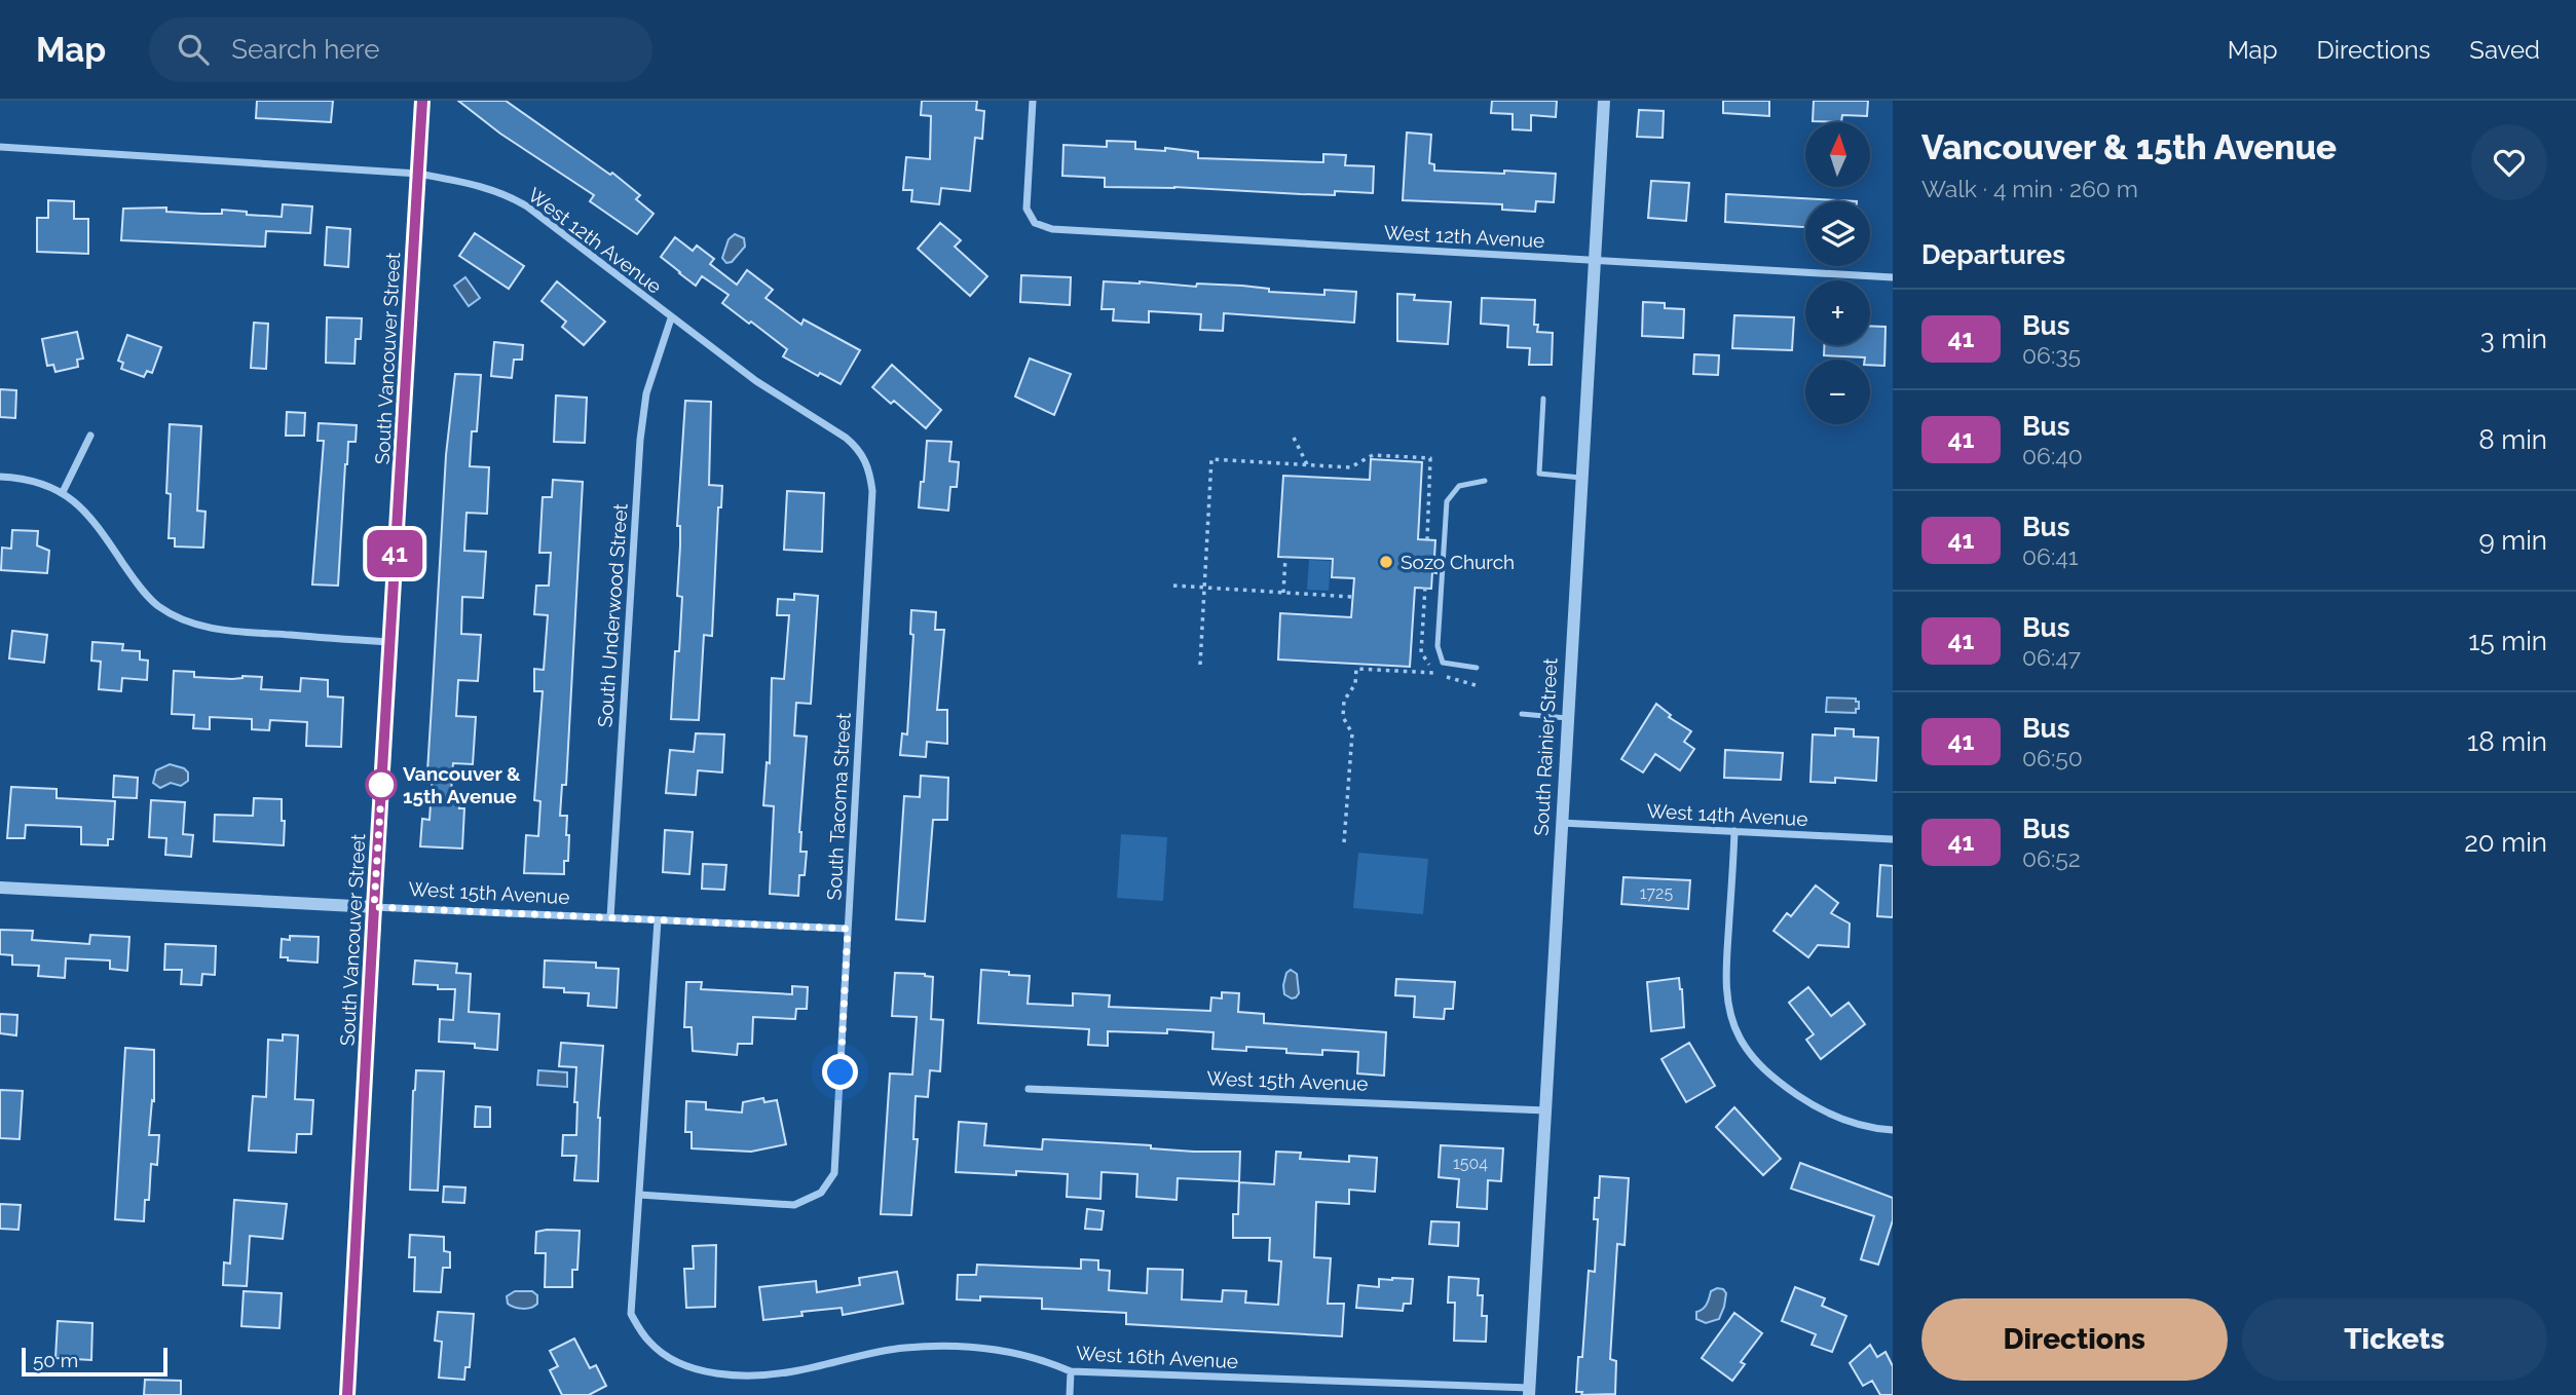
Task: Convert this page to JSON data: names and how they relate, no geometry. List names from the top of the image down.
{
  "streets": {
    "street": [
      "West 12th Avenue",
      "South Vancouver Street",
      "South Underwood Street",
      "South Rainier Street",
      "South Tacoma Street",
      "West 14th Avenue",
      "West 15th Avenue",
      "West 16th Avenue"
    ]
  },
  "crossings": [
    ["West 12th Avenue", "South Vancouver Street"],
    ["West 12th Avenue", "South Underwood Street"],
    ["West 12th Avenue", "South Rainier Street"],
    ["West 12th Avenue", "South Tacoma Street"],
    ["South Vancouver Street", "West 15th Avenue"],
    ["South Underwood Street", "West 15th Avenue"],
    ["South Rainier Street", "West 14th Avenue"],
    ["South Rainier Street", "West 15th Avenue"],
    ["South Rainier Street", "West 16th Avenue"],
    ["South Tacoma Street", "West 15th Avenue"],
    ["South Tacoma Street", "West 16th Avenue"]
  ],
  "places": ["Sozo Church", "Vancouver & 15th Avenue"],
  "lines": ["bus line 41"],
  "house_numbers": ["1725", "1504"],
  "scale_bar": "50 m",
  "north": "top",
  "page": {
    "header": "Map",
    "search": "Search here",
    "nav": ["Map", "Directions", "Saved"],
    "on_map": "41",
    "heading": [
      ["Vancouver & 15th Avenue", "Walk · 4 min · 260 m"],
      "Departures"
    ],
    "map_buttons": ["+", "−"],
    "list": [
      {
        "mark": "41",
        "name": "Bus",
        "note": "06:35",
        "value": "3 min"
      },
      {
        "mark": "41",
        "name": "Bus",
        "note": "06:40",
        "value": "8 min"
      },
      {
        "mark": "41",
        "name": "Bus",
        "note": "06:41",
        "value": "9 min"
      },
      {
        "mark": "41",
        "name": "Bus",
        "note": "06:47",
        "value": "15 min"
      },
      {
        "mark": "41",
        "name": "Bus",
        "note": "06:50",
        "value": "18 min"
      },
      {
        "mark": "41",
        "name": "Bus",
        "note": "06:52",
        "value": "20 min"
      }
    ],
    "buttons": ["Directions", "Tickets"],
    "scale": "50 m"
  }
}
